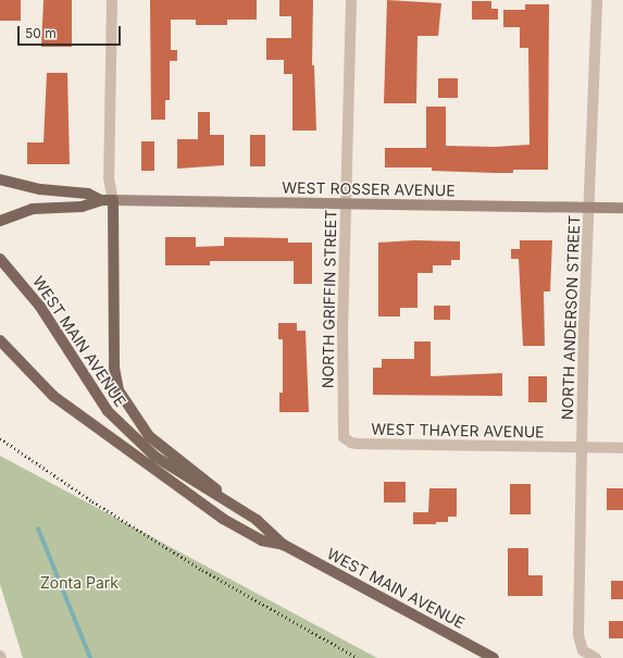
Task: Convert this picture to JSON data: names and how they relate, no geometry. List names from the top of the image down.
{
  "streets": {
    "main road": ["WEST MAIN AVENUE"],
    "street": [
      "WEST ROSSER AVENUE",
      "NORTH GRIFFIN STREET",
      "NORTH ANDERSON STREET",
      "WEST THAYER AVENUE"
    ]
  },
  "crossings": [
    ["WEST ROSSER AVENUE", "NORTH GRIFFIN STREET"],
    ["WEST ROSSER AVENUE", "NORTH ANDERSON STREET"],
    ["NORTH GRIFFIN STREET", "WEST THAYER AVENUE"],
    ["NORTH ANDERSON STREET", "WEST THAYER AVENUE"]
  ],
  "parks": ["Zonta Park"],
  "scale_bar": "50 m"
}
